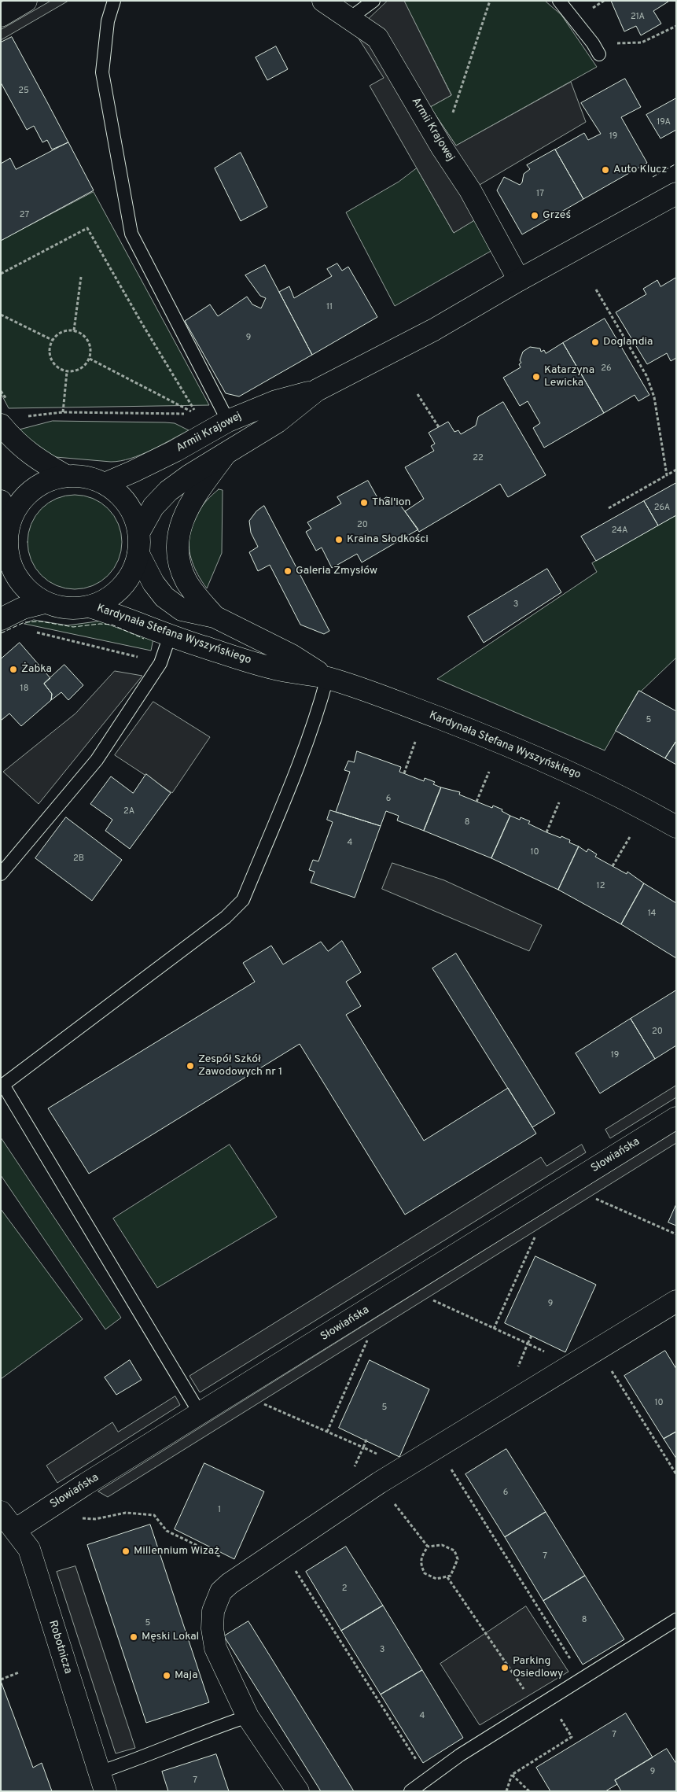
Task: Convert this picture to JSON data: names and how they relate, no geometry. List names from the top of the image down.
{
  "streets": {
    "street": [
      "Armii Krajowej",
      "Kardynała Stefana Wyszyńskiego",
      "Słowiańska",
      "Robotnicza"
    ]
  },
  "crossings": [
    ["Armii Krajowej", "Kardynała Stefana Wyszyńskiego"],
    ["Słowiańska", "Robotnicza"]
  ],
  "places": [
    "Auto Klucz",
    "Grześ",
    "Doglandia",
    "Katarzyna Lewicka",
    "Thal'ion",
    "Kraina Słodkości",
    "Galeria Zmysłów",
    "Żabka",
    "Zespół Szkół Zawodowych nr 1",
    "Millennium Wizaż",
    "Męski Lokal",
    "Parking Osiedlowy",
    "Maja"
  ],
  "house_numbers": [
    "21A",
    "25",
    "19A",
    "19",
    "17",
    "27",
    "11",
    "9",
    "26",
    "22",
    "26A",
    "20",
    "24A",
    "3",
    "18",
    "5",
    "6",
    "2A",
    "8",
    "4",
    "10",
    "2B",
    "12",
    "14",
    "20",
    "19",
    "9",
    "10",
    "5",
    "6",
    "1",
    "7",
    "2",
    "8",
    "5",
    "3",
    "4",
    "7",
    "9",
    "7"
  ]
}
